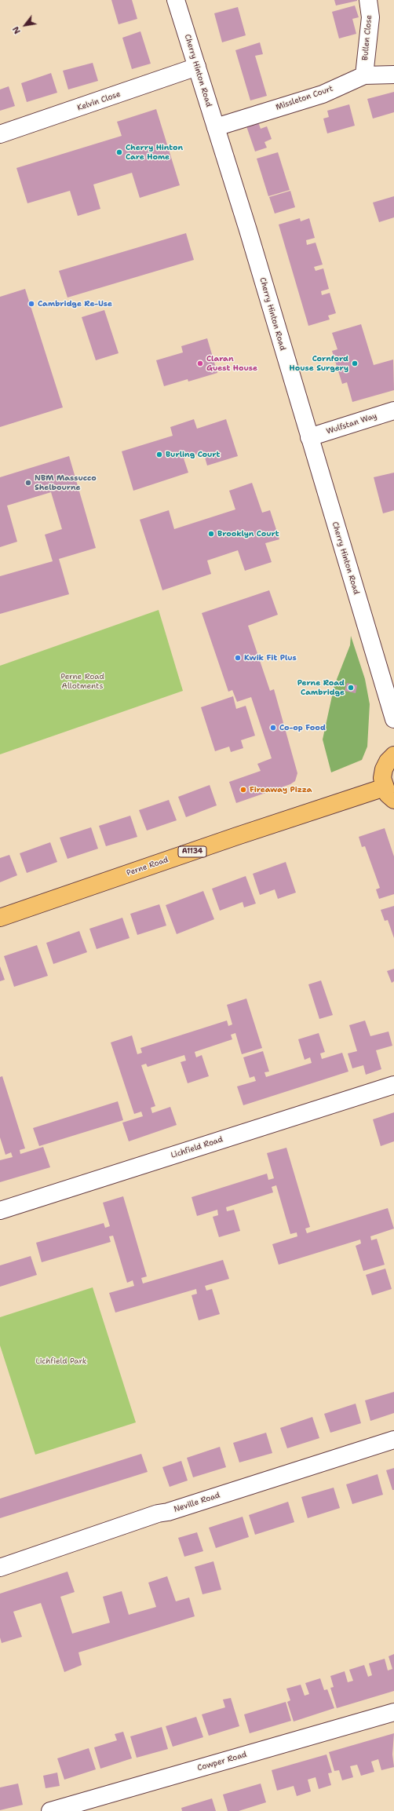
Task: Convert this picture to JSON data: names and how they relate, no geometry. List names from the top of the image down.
{
  "streets": {
    "main road": ["A1134", "Perne Road"],
    "street": [
      "Bullen Close",
      "Cherry Hinton Road",
      "Missleton Court",
      "Kelvin Close",
      "Wulfstan Way",
      "Lichfield Road",
      "Neville Road",
      "Cowper Road"
    ]
  },
  "crossings": [
    ["Bullen Close", "Missleton Court"],
    ["Cherry Hinton Road", "Missleton Court"],
    ["Cherry Hinton Road", "Kelvin Close"],
    ["Cherry Hinton Road", "Wulfstan Way"]
  ],
  "parks": ["Perne Road Allotments", "Lichfield Park"],
  "places": [
    "Cherry Hinton Care Home",
    "Cambridge Re-Use",
    "Claran Guest House",
    "Cornford House Surgery",
    "Burling Court",
    "NBM Massucco Shelbourne",
    "Brooklyn Court",
    "Kwik Fit Plus",
    "Perne Road Cambridge",
    "Co-op Food",
    "Fireaway Pizza"
  ],
  "north": "bottom left"
}
